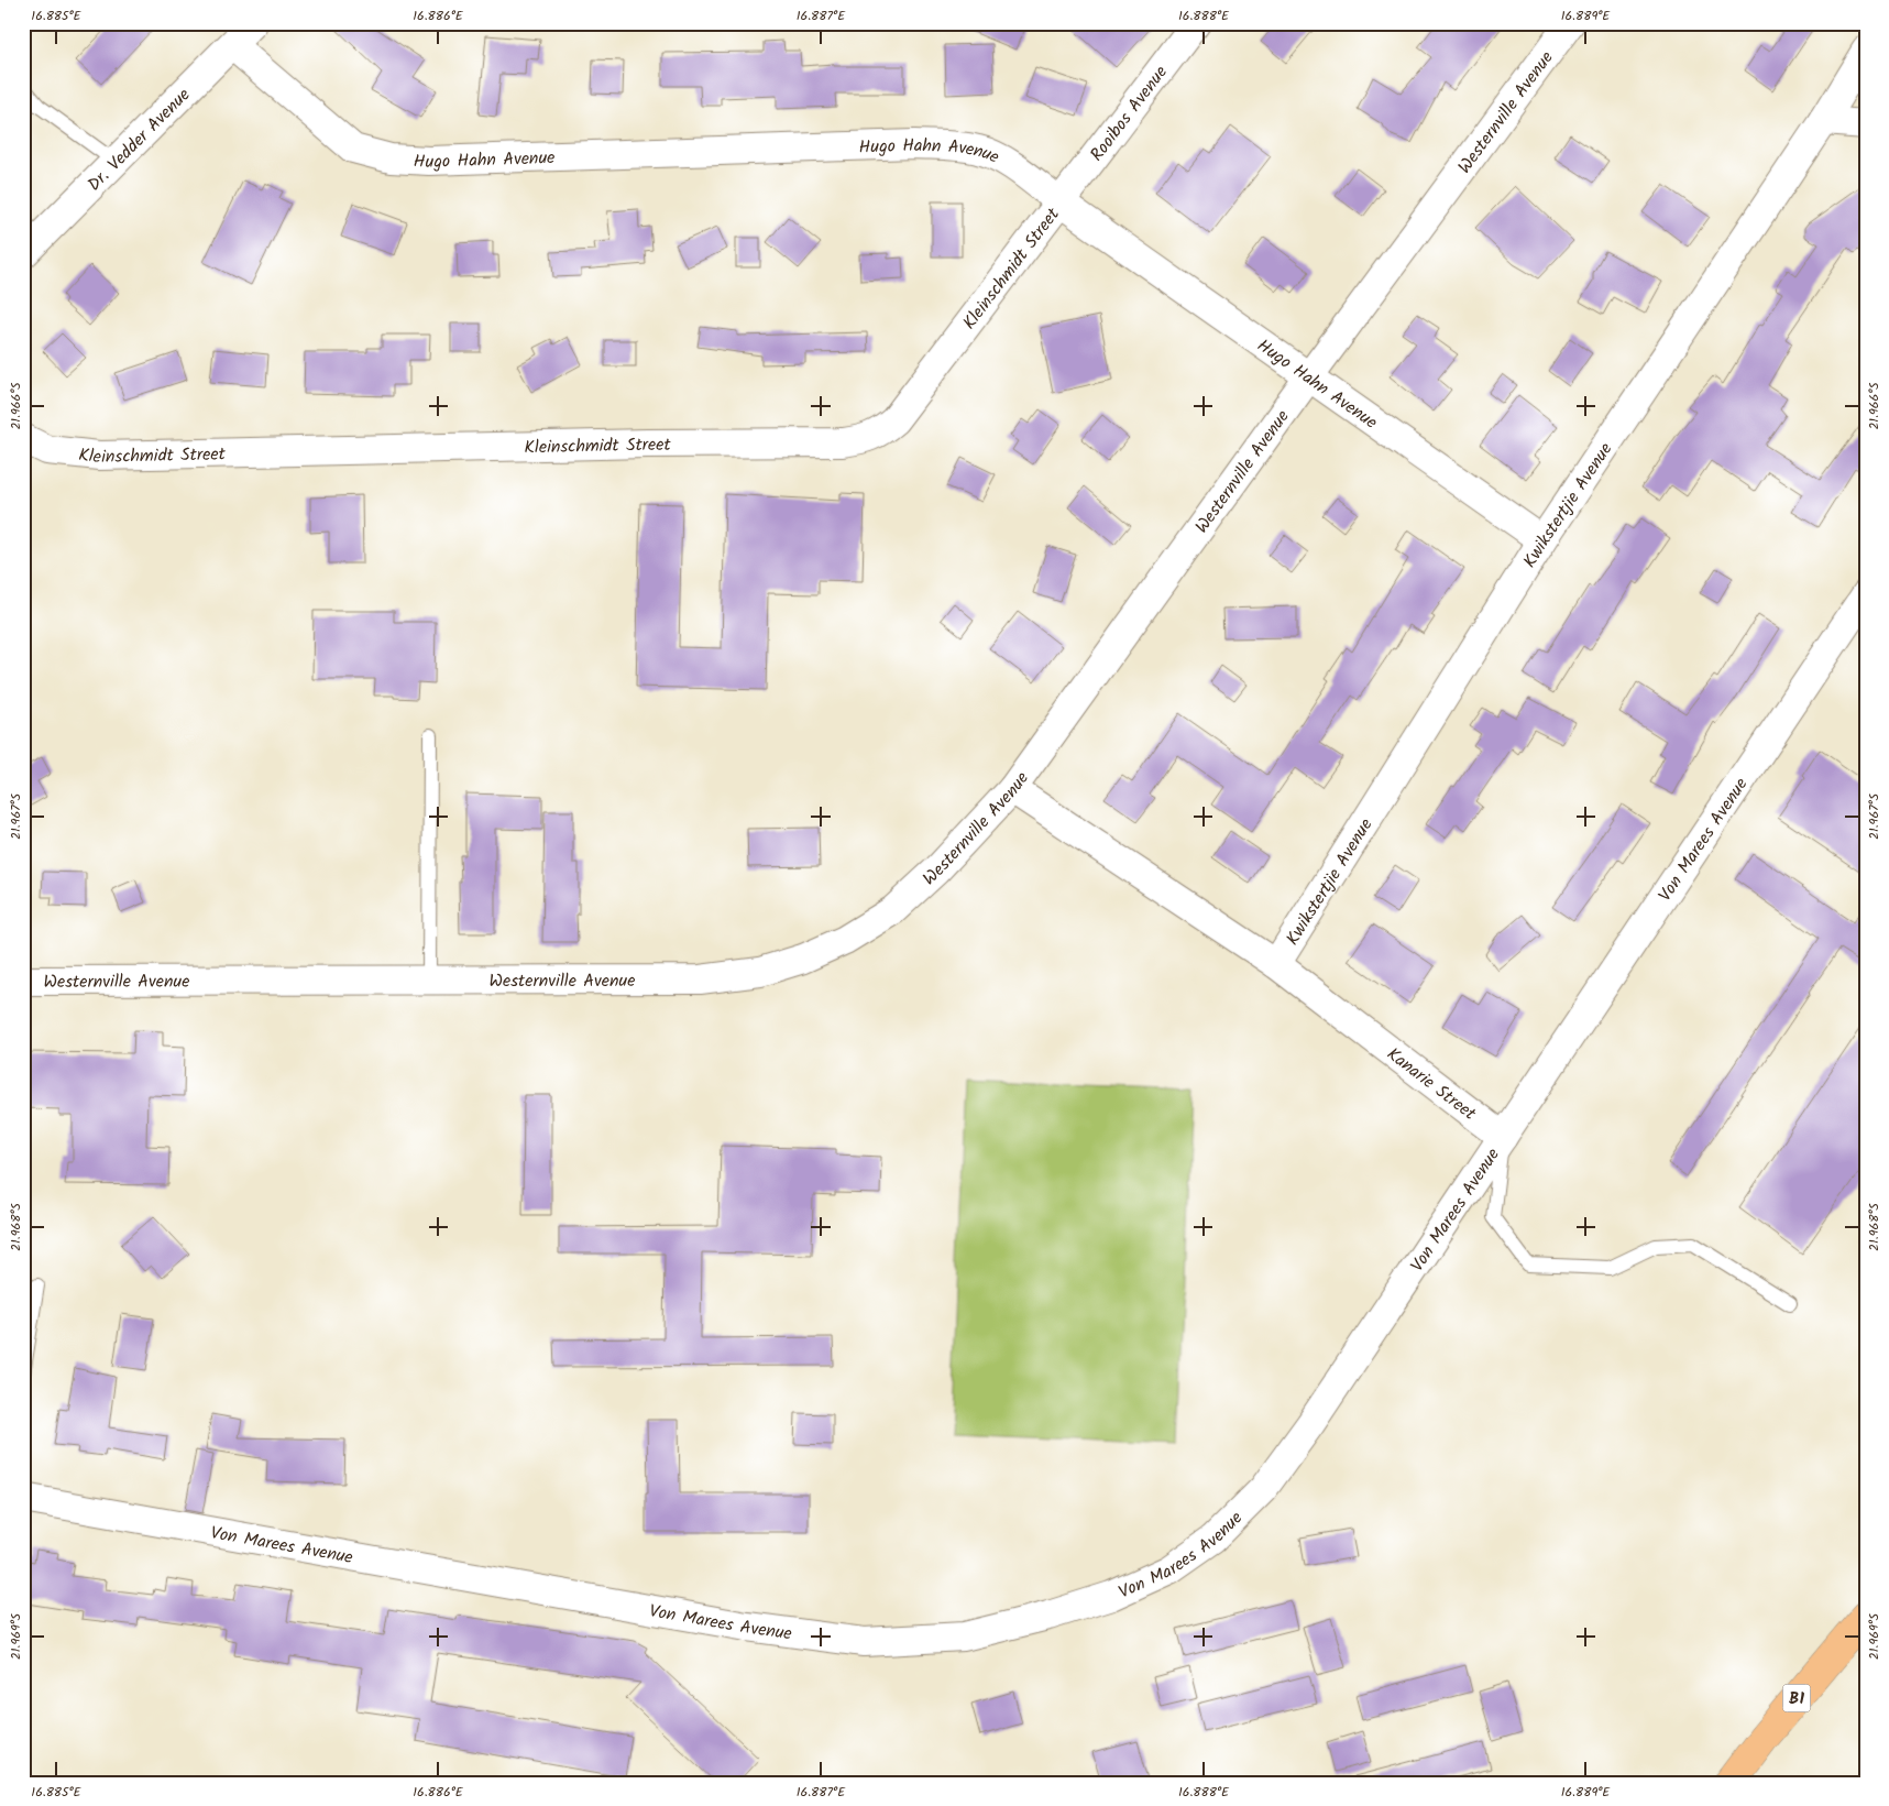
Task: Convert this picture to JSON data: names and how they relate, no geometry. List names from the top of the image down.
{
  "streets": {
    "highway": ["B1"],
    "street": [
      "Westernville Avenue",
      "Rooibos Avenue",
      "Dr. Vedder Avenue",
      "Hugo Hahn Avenue",
      "Kleinschmidt Street",
      "Kwikstertjie Avenue",
      "Von Marees Avenue",
      "Kanarie Street"
    ]
  },
  "crossings": [
    ["Westernville Avenue", "Hugo Hahn Avenue"],
    ["Westernville Avenue", "Kanarie Street"],
    ["Rooibos Avenue", "Hugo Hahn Avenue"],
    ["Rooibos Avenue", "Kleinschmidt Street"],
    ["Dr. Vedder Avenue", "Hugo Hahn Avenue"],
    ["Hugo Hahn Avenue", "Kleinschmidt Street"],
    ["Hugo Hahn Avenue", "Kwikstertjie Avenue"],
    ["Kwikstertjie Avenue", "Kanarie Street"],
    ["Von Marees Avenue", "Kanarie Street"]
  ],
  "coordinates": [
    "16.885°E",
    "16.886°E",
    "16.887°E",
    "16.888°E",
    "16.889°E",
    "21.966°S",
    "21.967°S",
    "21.968°S",
    "21.969°S"
  ]
}
